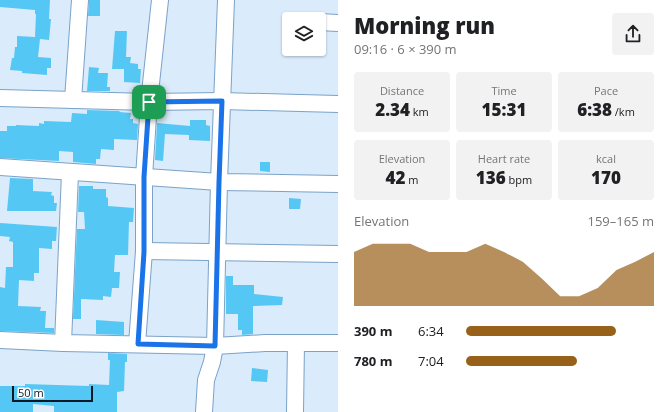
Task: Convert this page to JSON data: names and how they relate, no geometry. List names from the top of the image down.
{
  "scale_bar": "50 m",
  "page": {
    "heading": ["Morning run", "09:16 · 6 × 390 m"],
    "stats": [
      ["Distance", "2.34 km"],
      ["Time", "15:31"],
      ["Pace", "6:38 /km"],
      ["Elevation", "42 m"],
      ["Heart rate", "136 bpm"],
      ["kcal", "170"]
    ],
    "chart": ["Elevation", "159–165 m"],
    "list": [
      {
        "name": "390 m",
        "note": "6:34"
      },
      {
        "name": "780 m",
        "note": "7:04"
      }
    ],
    "scale": "50 m"
  }
}
